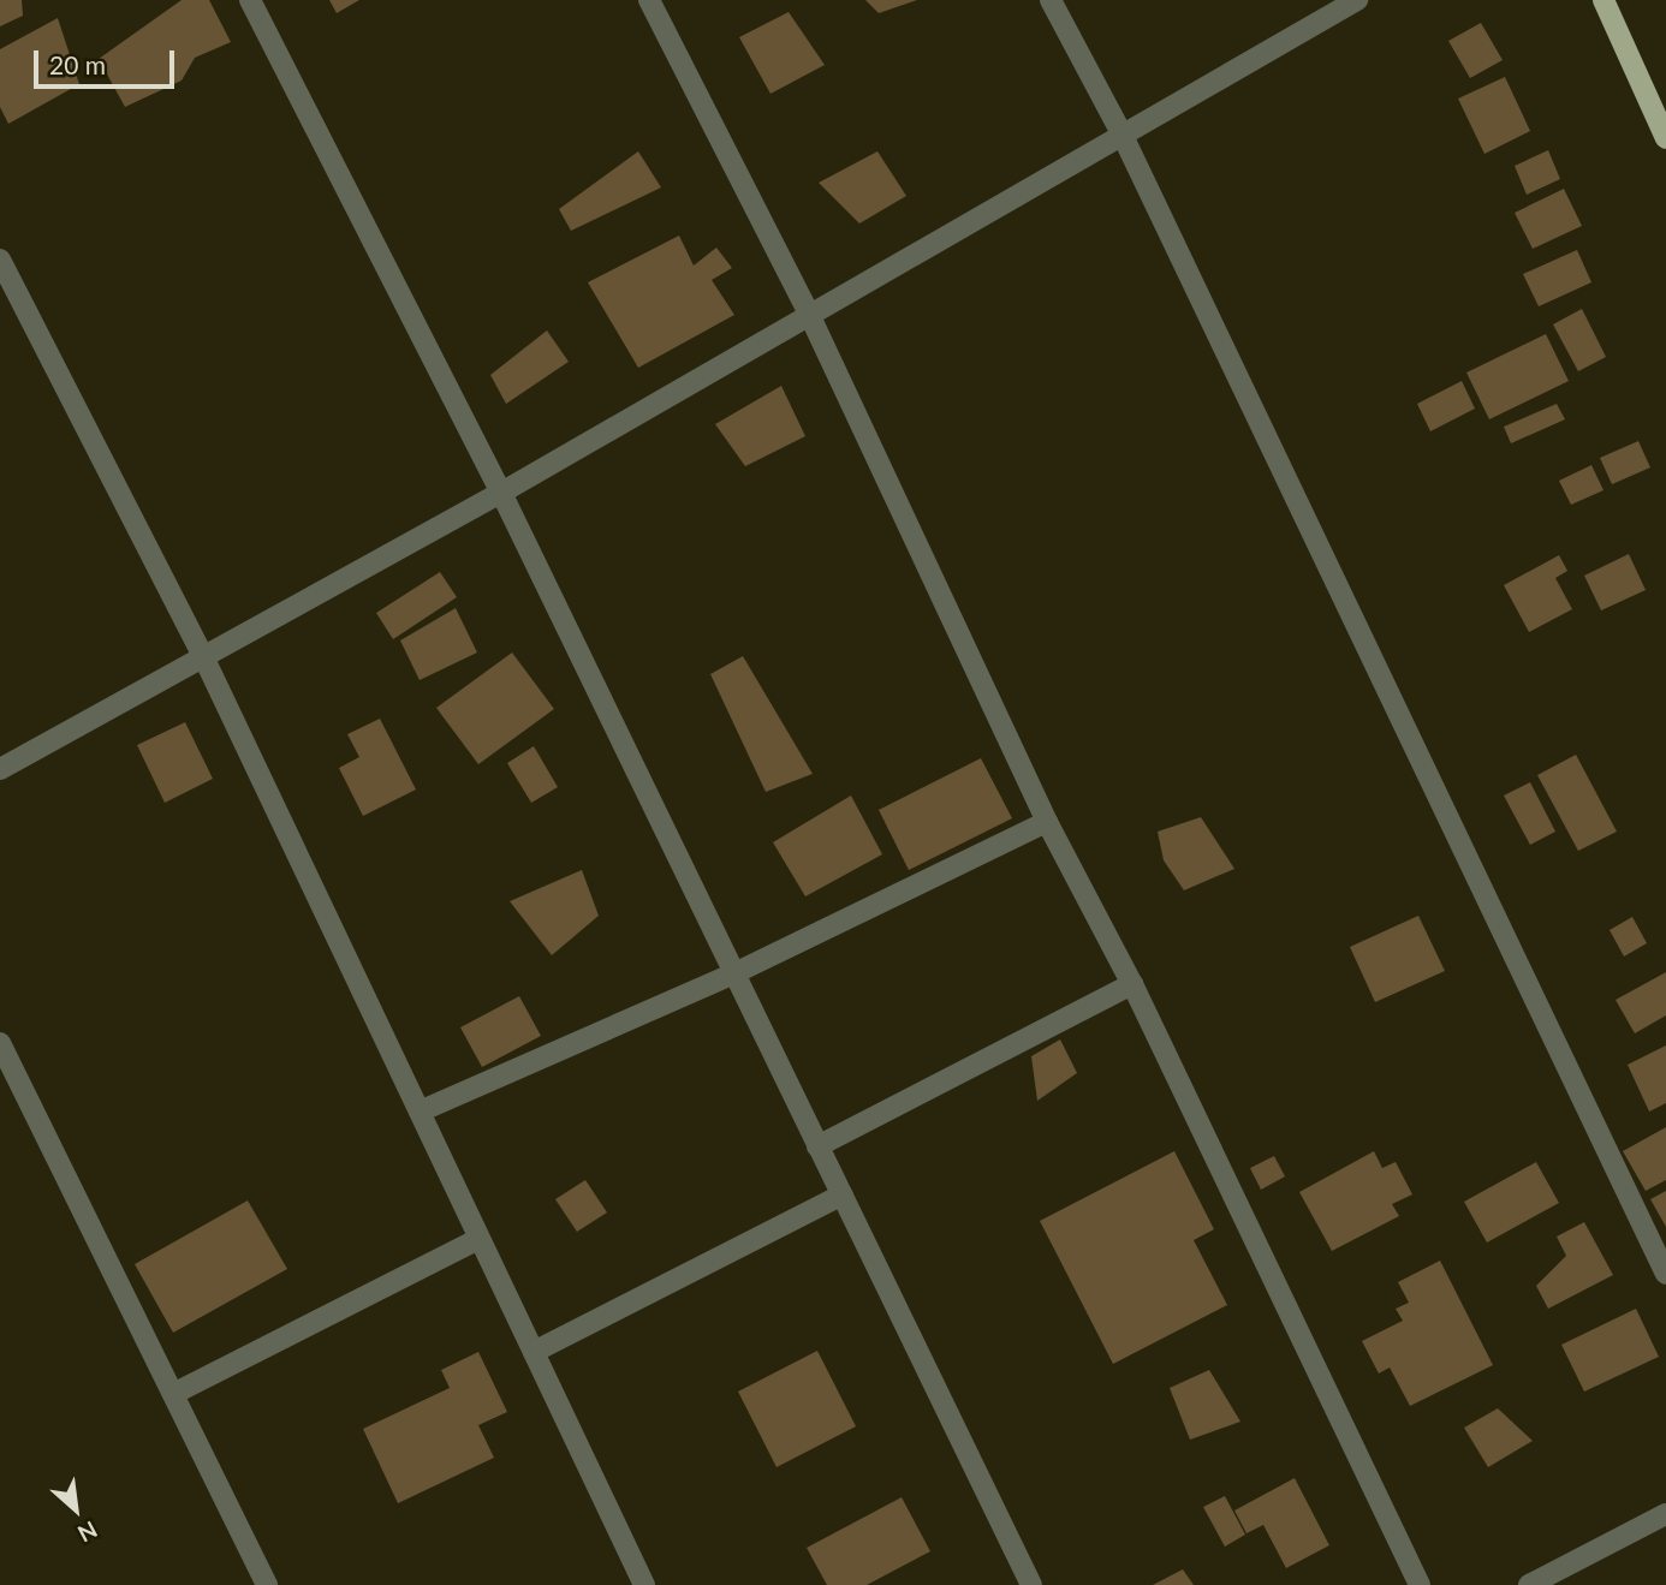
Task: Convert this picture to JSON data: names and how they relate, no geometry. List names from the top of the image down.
{
  "scale_bar": "20 m",
  "north": "bottom right"
}
